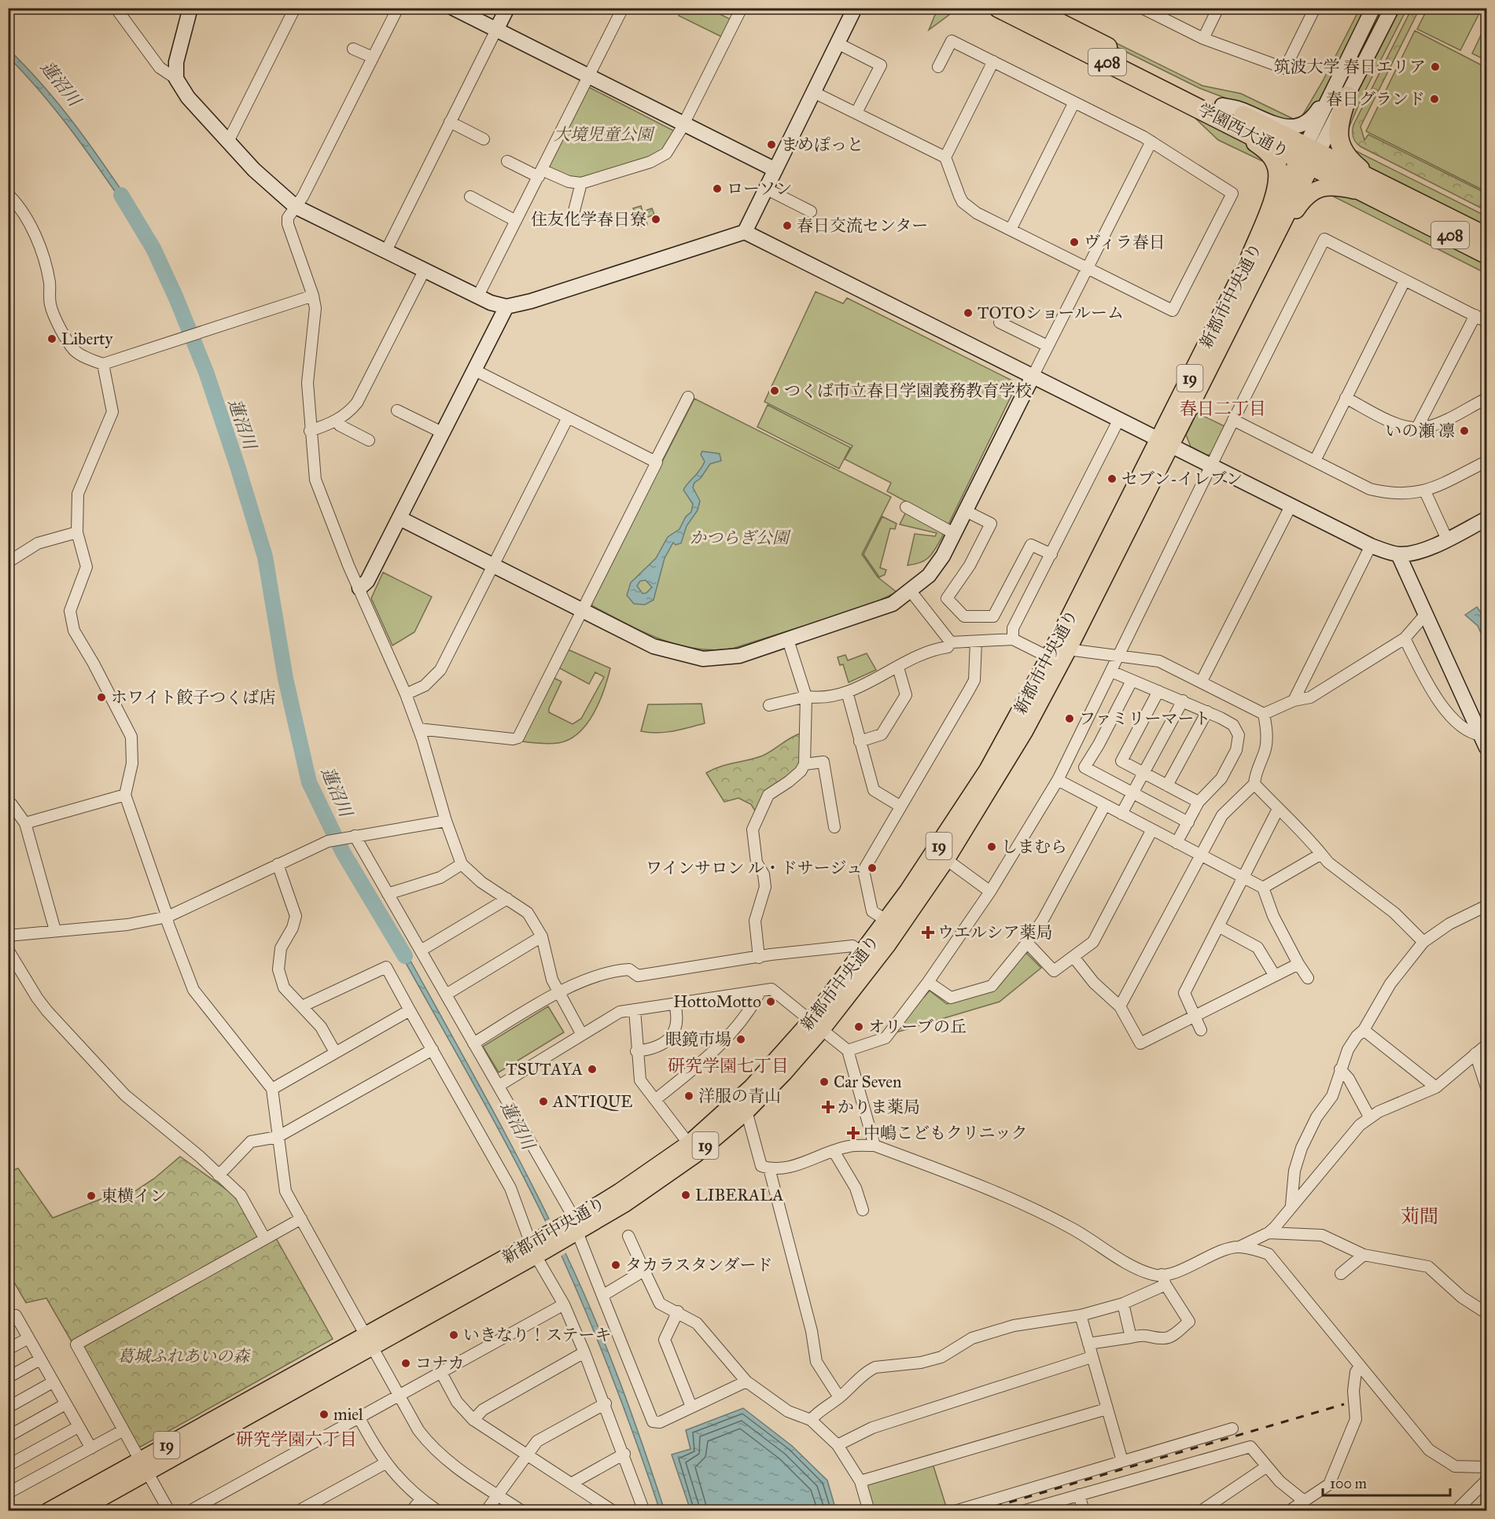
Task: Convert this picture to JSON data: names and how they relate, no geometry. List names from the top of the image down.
{
  "streets": {
    "highway": ["408", "学園西大通り"],
    "main road": ["新都市中央通り", "19"]
  },
  "crossings": [
    ["学園西大通り", "新都市中央通り"]
  ],
  "districts": [
    "春日二丁目",
    "研究学園七丁目",
    "苅間",
    "研究学園六丁目"
  ],
  "water": ["蓮沼川"],
  "parks": ["大境児童公園", "かつらぎ公園", "葛城ふれあいの森"],
  "places": {
    "other": [
      "筑波大学 春日エリア",
      "春日グランド",
      "まめぽっと",
      "ローソン",
      "住友化学春日寮",
      "春日交流センター",
      "ヴィラ春日",
      "TOTOショールーム",
      "Liberty",
      "つくば市立春日学園義務教育学校",
      "いの瀬 凛",
      "セブン-イレブン",
      "ホワイト餃子つくば店",
      "ファミリーマート",
      "しまむら",
      "ワインサロン ル・ドサージュ",
      "HottoMotto",
      "オリーブの丘",
      "眼鏡市場",
      "TSUTAYA",
      "Car Seven",
      "洋服の青山",
      "ANTIQUE",
      "LIBERALA",
      "東横イン",
      "タカラスタンダード",
      "いきなり！ステーキ",
      "コナカ",
      "miel"
    ],
    "health": ["ウエルシア薬局", "かりま薬局", "中嶋こどもクリニック"]
  },
  "scale_bar": "100 m"
}
